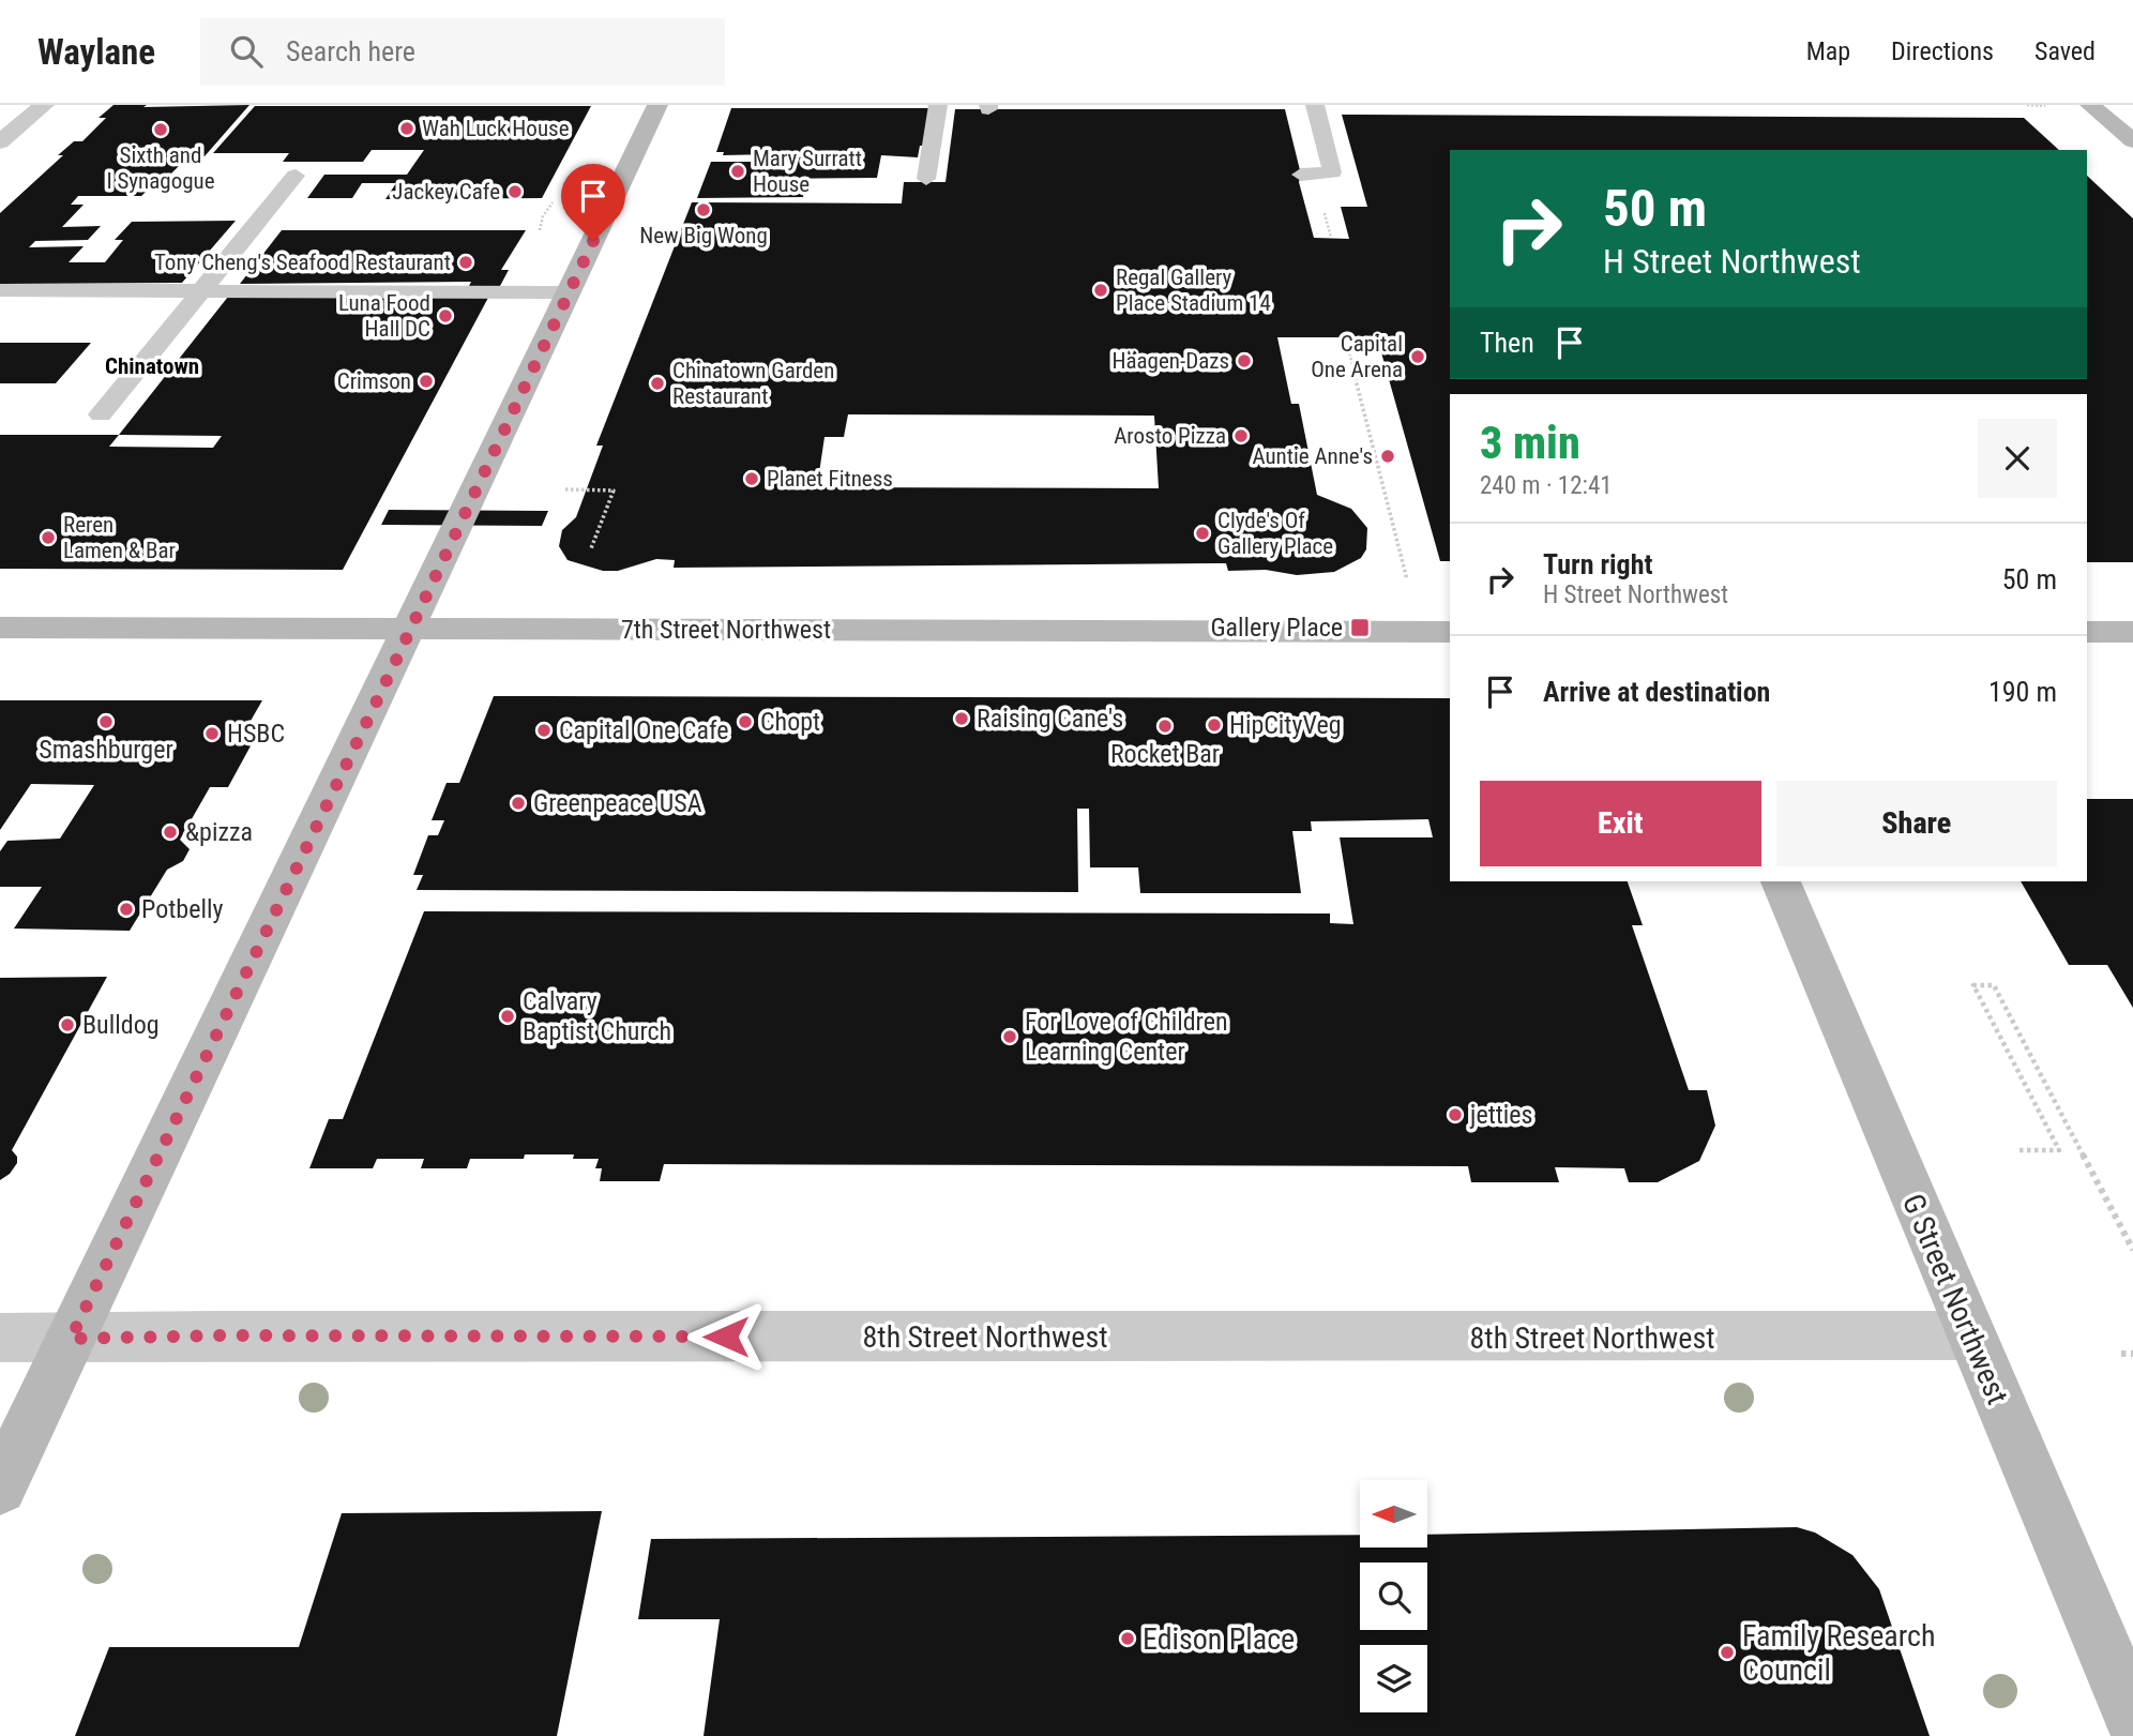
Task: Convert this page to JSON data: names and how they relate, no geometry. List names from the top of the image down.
{
  "streets": {
    "main road": ["7th Street Northwest", "G Street Northwest"],
    "street": ["8th Street Northwest"]
  },
  "crossings": [
    ["G Street Northwest", "8th Street Northwest"]
  ],
  "districts": ["Chinatown"],
  "places": {
    "other": [
      "Wah Luck House",
      "Sixth and I Synagogue",
      "Mary Surratt House",
      "Jackey Cafe",
      "New Big Wong",
      "Tony Cheng's Seafood Restaurant",
      "Regal Gallery Place Stadium 14",
      "Luna Food Hall DC",
      "Capital One Arena",
      "Häagen-Dazs",
      "Crimson",
      "Chinatown Garden Restaurant",
      "Arosto Pizza",
      "Auntie Anne's",
      "Planet Fitness",
      "Clyde's Of Gallery Place",
      "Reren Lamen & Bar",
      "Raising Cane's",
      "Smashburger",
      "Chopt",
      "HipCityVeg",
      "Rocket Bar",
      "Capital One Cafe",
      "HSBC",
      "Greenpeace USA",
      "&pizza",
      "Potbelly",
      "Calvary Baptist Church",
      "Bulldog",
      "For Love of Children Learning Center",
      "jetties",
      "Edison Place",
      "Family Research Council"
    ],
    "transit": ["Gallery Place"]
  },
  "north": "left",
  "page": {
    "header": "Waylane",
    "search": "Search here",
    "nav": ["Map", "Directions", "Saved"],
    "turn": ["50 m", "H Street Northwest"],
    "then": "Then",
    "heading": ["3 min", "240 m · 12:41"],
    "list": [
      {
        "name": "Turn right",
        "note": "H Street Northwest",
        "value": "50 m"
      },
      {
        "name": "Arrive at destination",
        "value": "190 m"
      }
    ],
    "buttons": ["Exit", "Share"]
  }
}
